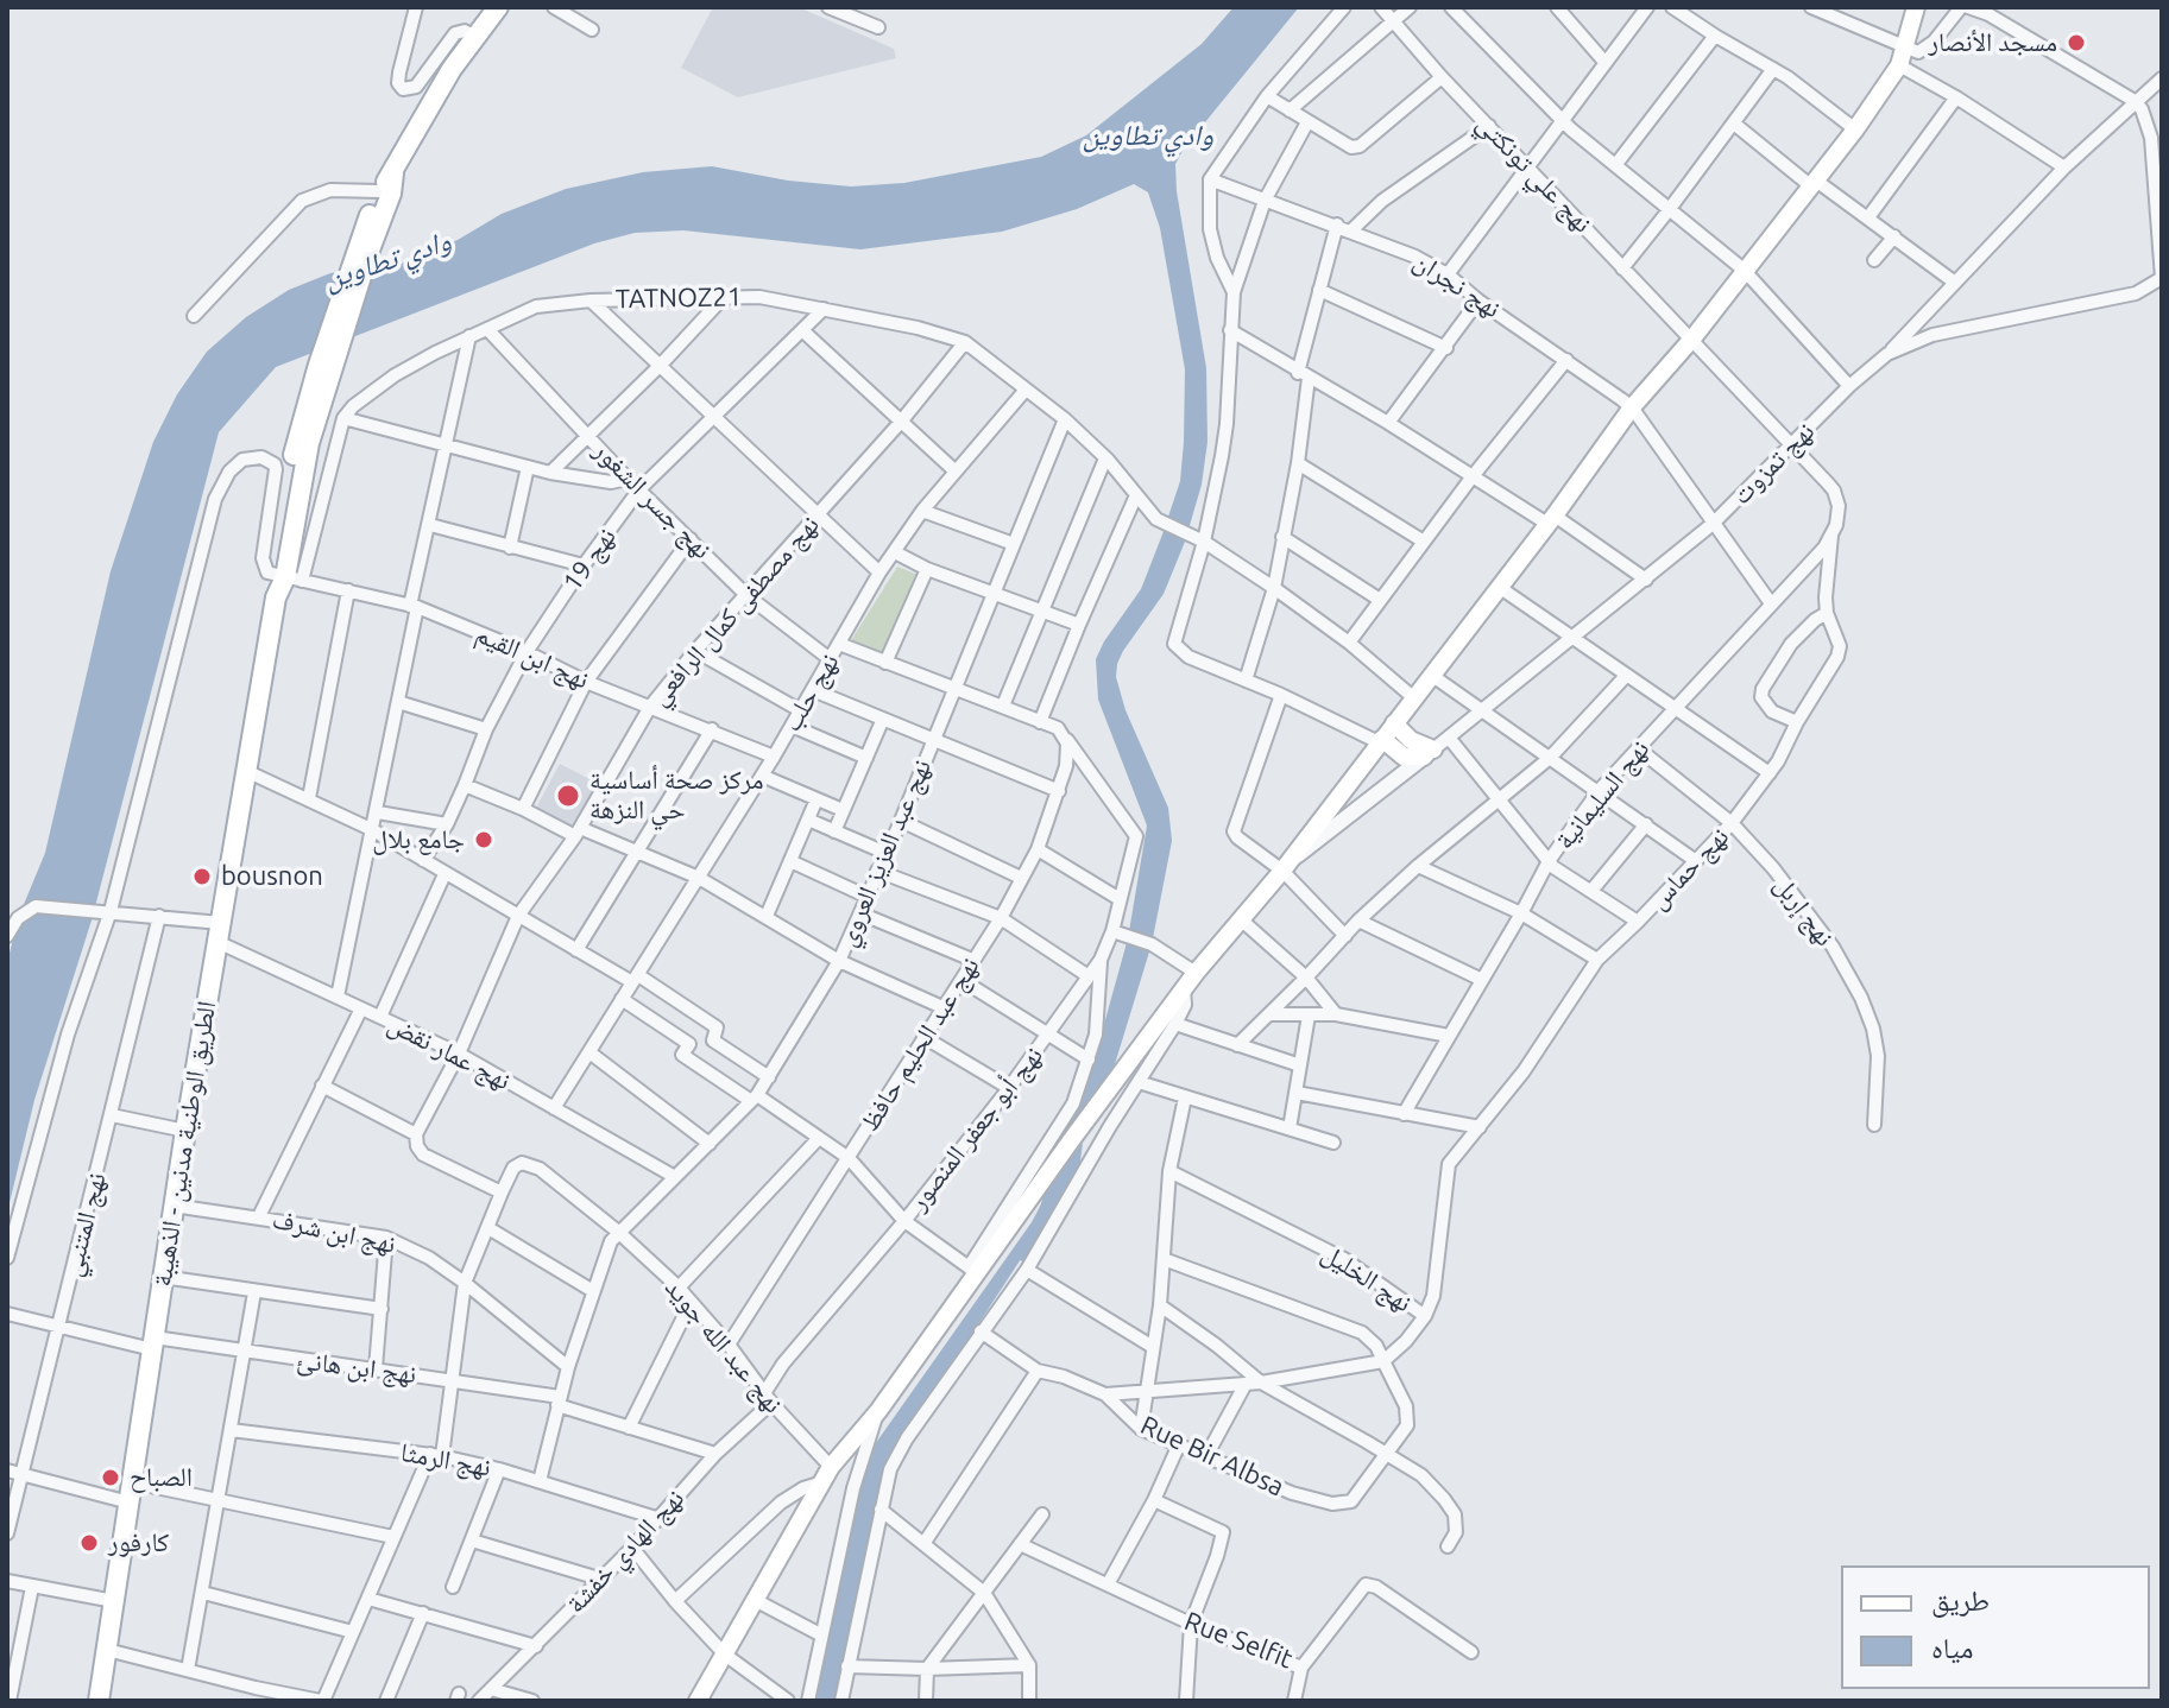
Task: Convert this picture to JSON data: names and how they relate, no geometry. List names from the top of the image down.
{
  "streets": {
    "main road": ["الطريق الوطنية مدنين - الذهيبة"],
    "street": [
      "نهج علي تونكتي",
      "نهج نجران",
      "TATNOZ21",
      "نهج تمزوت",
      "نهج جسر الشغور",
      "نهج 19",
      "نهج مصطفى كمال الرافعي",
      "نهج ابن القيم",
      "نهج حلب",
      "نهج السليمانية",
      "نهج عبد العزيز العروي",
      "نهج حماس",
      "نهج إربل",
      "نهج عبد الحليم حافظ",
      "نهج عمار نقض",
      "نهج أبو جعفر المنصور",
      "نهج المتنبي",
      "نهج ابن شرف",
      "نهج الخليل",
      "نهج عبد الله جويد",
      "نهج ابن هانئ",
      "Rue Bir Albsa",
      "نهج الرمثا",
      "نهج الهادي خفشة",
      "Rue Selfit"
    ]
  },
  "crossings": [
    ["نهج علي تونكتي", "نهج تمزوت"],
    ["نهج علي تونكتي", "نهج السليمانية"],
    ["نهج نجران", "نهج تمزوت"],
    ["نهج نجران", "نهج السليمانية"],
    ["TATNOZ21", "نهج جسر الشغور"],
    ["TATNOZ21", "نهج 19"],
    ["TATNOZ21", "نهج مصطفى كمال الرافعي"],
    ["TATNOZ21", "نهج حلب"],
    ["TATNOZ21", "نهج عبد العزيز العروي"],
    ["نهج جسر الشغور", "نهج 19"],
    ["نهج جسر الشغور", "نهج مصطفى كمال الرافعي"],
    ["نهج جسر الشغور", "نهج حلب"],
    ["نهج 19", "نهج ابن القيم"],
    ["نهج مصطفى كمال الرافعي", "نهج ابن القيم"],
    ["نهج مصطفى كمال الرافعي", "نهج عمار نقض"],
    ["نهج ابن القيم", "نهج حلب"],
    ["نهج ابن القيم", "الطريق الوطنية مدنين - الذهيبة"],
    ["نهج حلب", "نهج عمار نقض"],
    ["نهج السليمانية", "نهج حماس"],
    ["نهج السليمانية", "نهج إربل"],
    ["نهج عبد العزيز العروي", "نهج عمار نقض"],
    ["نهج عبد العزيز العروي", "نهج عبد الله جويد"],
    ["نهج حماس", "نهج إربل"],
    ["نهج حماس", "نهج الخليل"],
    ["نهج عبد الحليم حافظ", "نهج أبو جعفر المنصور"],
    ["نهج عبد الحليم حافظ", "نهج عبد الله جويد"],
    ["نهج عمار نقض", "الطريق الوطنية مدنين - الذهيبة"],
    ["نهج عمار نقض", "نهج المتنبي"],
    ["نهج أبو جعفر المنصور", "نهج عبد الله جويد"],
    ["نهج أبو جعفر المنصور", "نهج الهادي خفشة"],
    ["الطريق الوطنية مدنين - الذهيبة", "نهج ابن شرف"],
    ["الطريق الوطنية مدنين - الذهيبة", "نهج ابن هانئ"],
    ["نهج المتنبي", "نهج ابن هانئ"],
    ["نهج عبد الله جويد", "نهج الهادي خفشة"],
    ["نهج ابن هانئ", "نهج الهادي خفشة"],
    ["نهج الرمثا", "نهج الهادي خفشة"]
  ],
  "water": ["وادي تطاوين"],
  "places": [
    "مسجد الأنصار",
    "مركز صحة أساسية حي النزهة",
    "جامع بلال",
    "bousnon",
    "الصباح",
    "كارفور"
  ],
  "legend": ["طريق", "مياه"]
}
